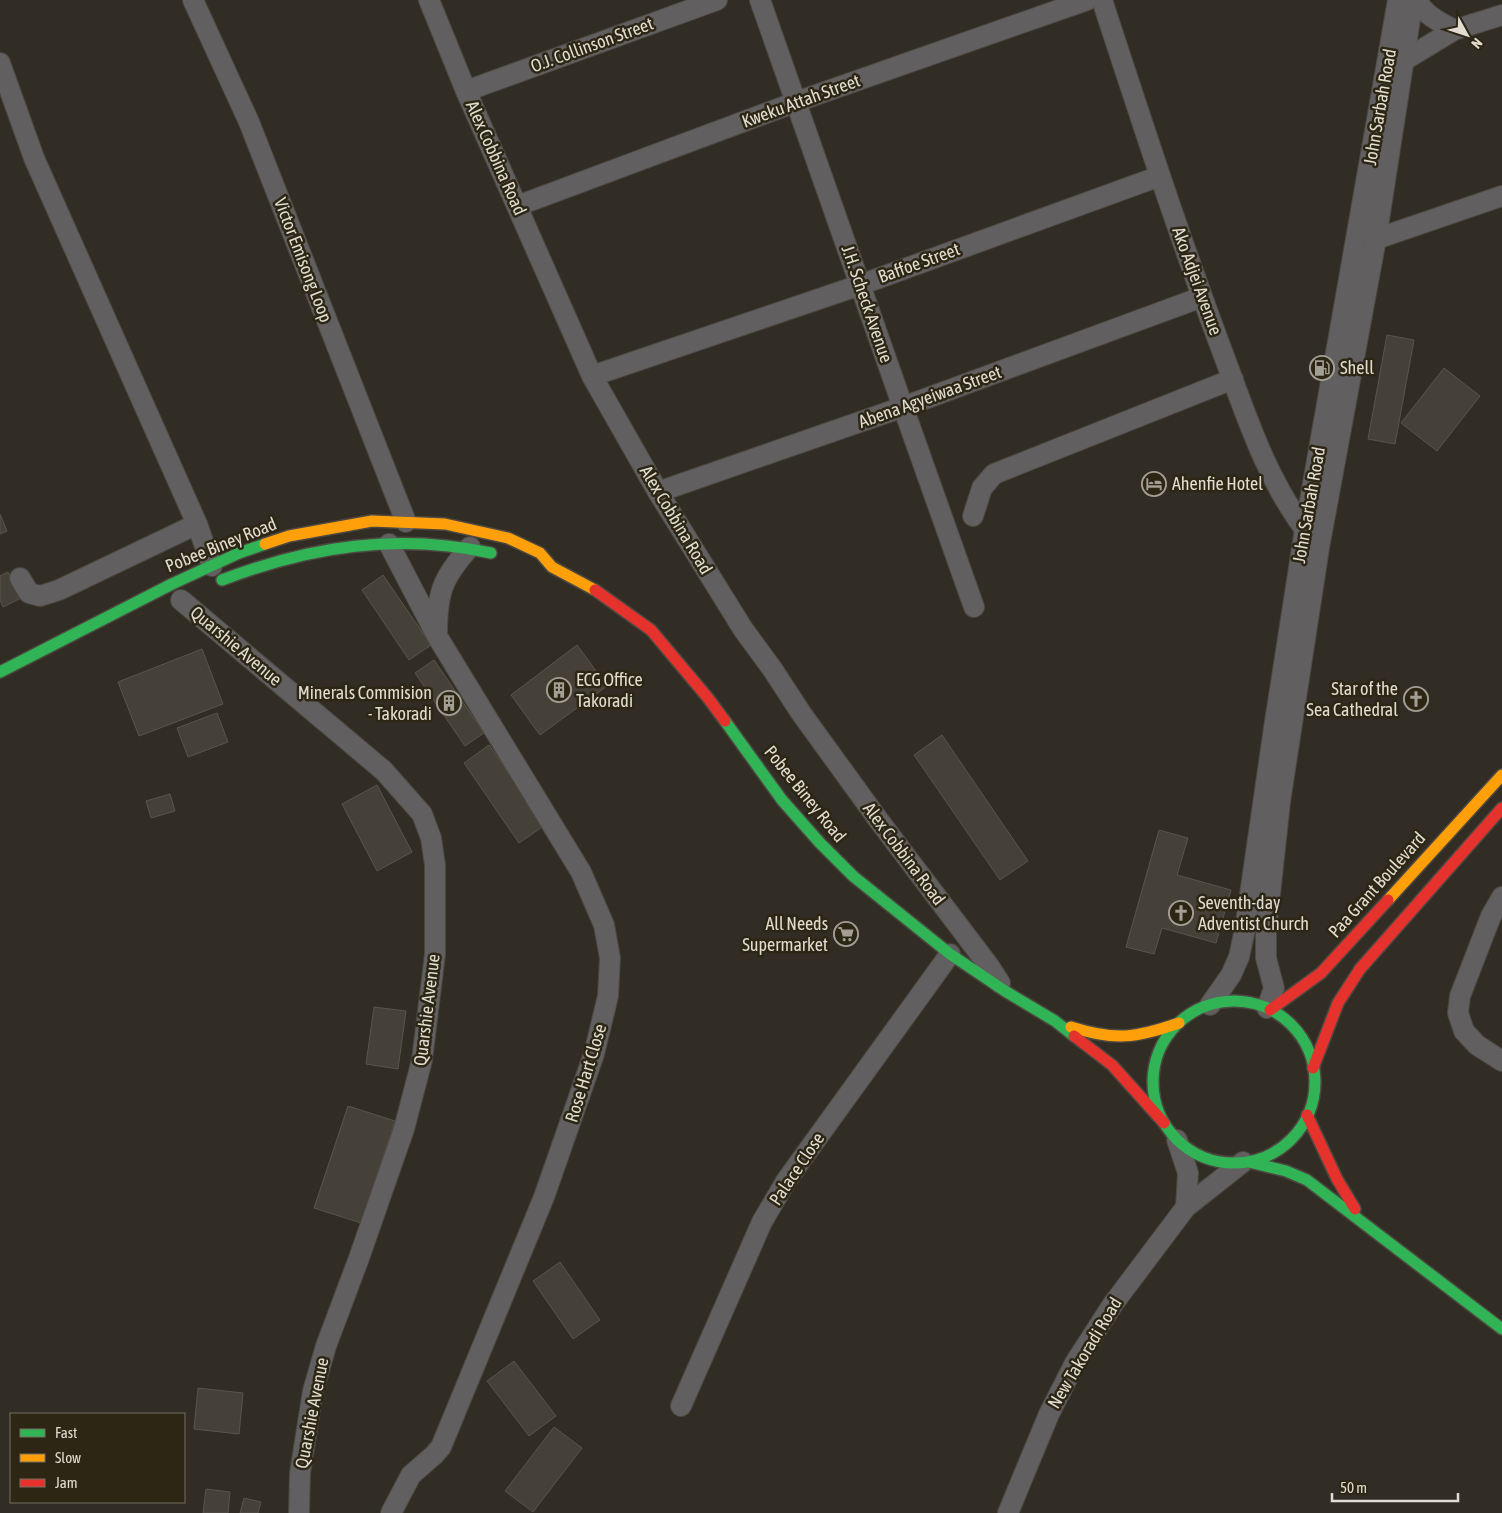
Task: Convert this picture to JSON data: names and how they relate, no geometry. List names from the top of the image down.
{
  "streets": {
    "street": [
      "O.J. Collinson Street",
      "Kweku Attah Street",
      "John Sarbah Road",
      "Alex Cobbina Road",
      "Victor Emisong Loop",
      "Baffoe Street",
      "Ako Adjei Avenue",
      "J.H. Scheck Avenue",
      "Abena Agyeiwaa Street",
      "Pobee Biney Road",
      "Quarshie Avenue",
      "Paa Grant Boulevard",
      "Rose Hart Close",
      "Palace Close",
      "New Takoradi Road"
    ]
  },
  "crossings": [
    ["O.J. Collinson Street", "Alex Cobbina Road"],
    ["Kweku Attah Street", "Alex Cobbina Road"],
    ["Kweku Attah Street", "J.H. Scheck Avenue"],
    ["John Sarbah Road", "Ako Adjei Avenue"],
    ["John Sarbah Road", "Paa Grant Boulevard"],
    ["John Sarbah Road", "New Takoradi Road"],
    ["Alex Cobbina Road", "Baffoe Street"],
    ["Alex Cobbina Road", "Abena Agyeiwaa Street"],
    ["Alex Cobbina Road", "Pobee Biney Road"],
    ["Victor Emisong Loop", "Pobee Biney Road"],
    ["Baffoe Street", "Ako Adjei Avenue"],
    ["Baffoe Street", "J.H. Scheck Avenue"],
    ["Ako Adjei Avenue", "Abena Agyeiwaa Street"],
    ["J.H. Scheck Avenue", "Abena Agyeiwaa Street"],
    ["Pobee Biney Road", "Rose Hart Close"],
    ["Pobee Biney Road", "Palace Close"],
    ["Paa Grant Boulevard", "New Takoradi Road"]
  ],
  "places": {
    "fuel station": ["Shell"],
    "hotel": ["Ahenfie Hotel"],
    "building": ["ECG Office Takoradi", "Minerals Commision - Takoradi"],
    "church": ["Star of the Sea Cathedral", "Seventh-day Adventist Church"],
    "supermarket": ["All Needs Supermarket"]
  },
  "legend": ["Fast", "Slow", "Jam"],
  "scale_bar": "50 m",
  "north": "bottom right"
}
